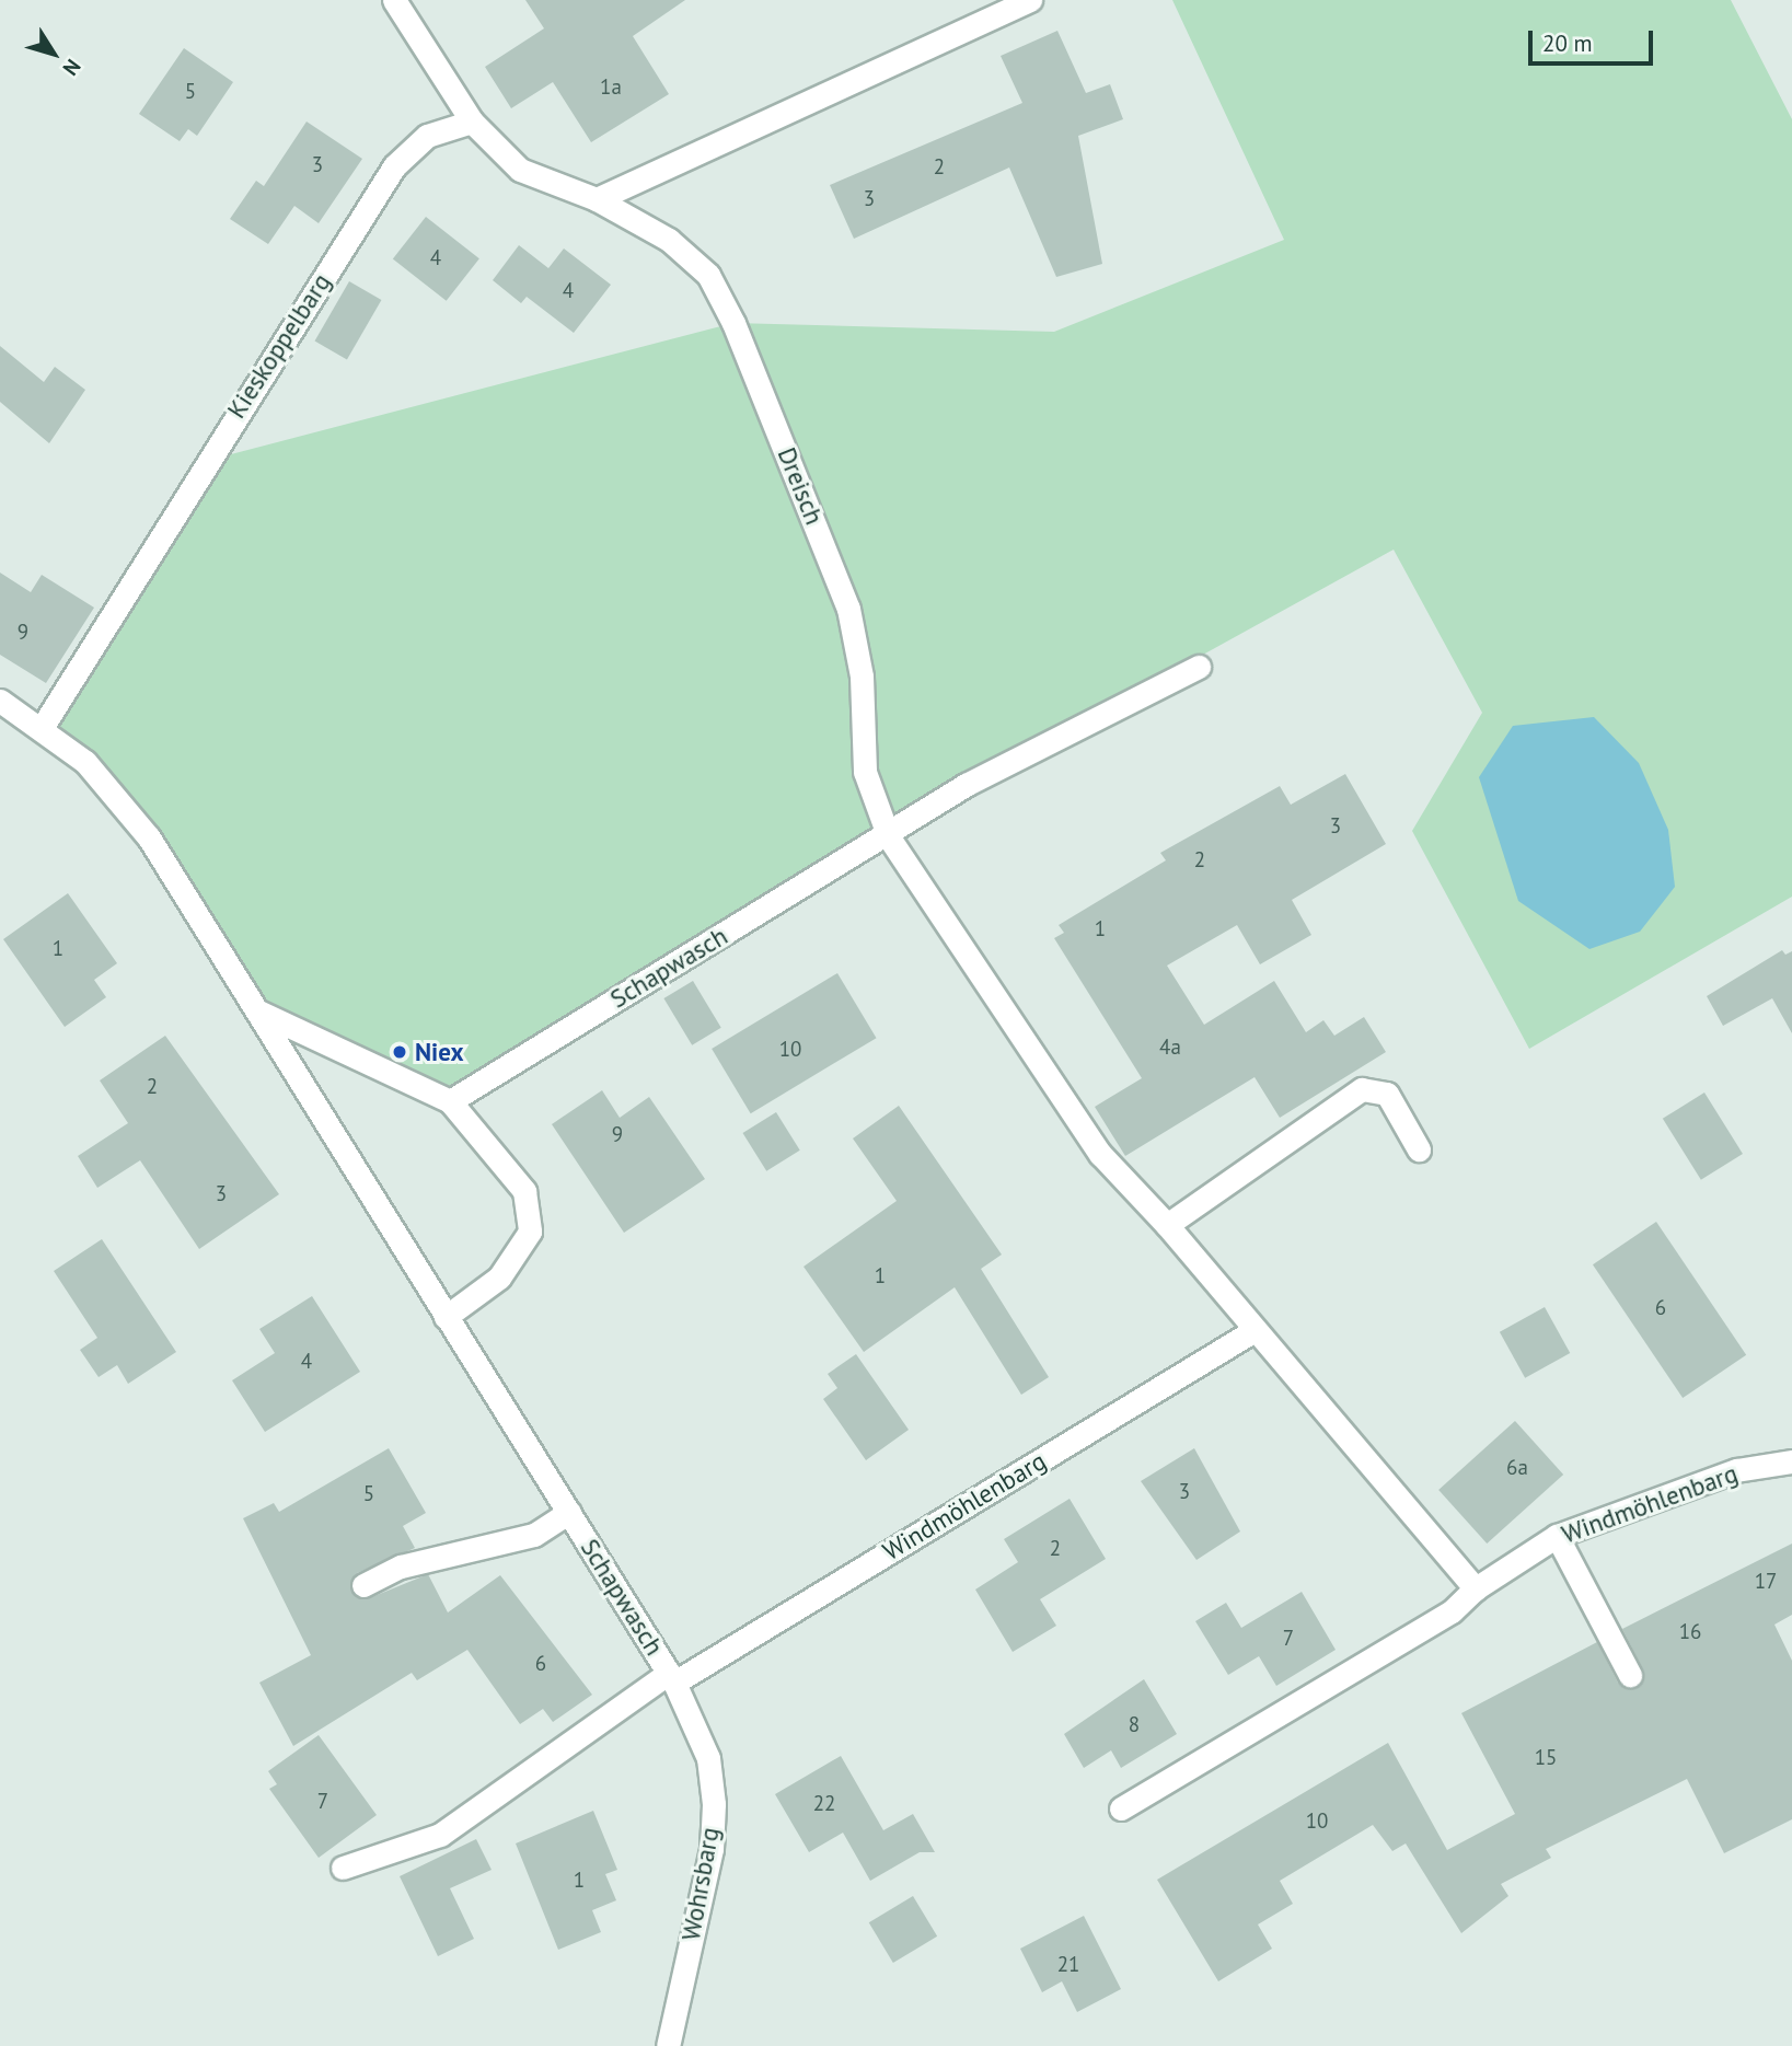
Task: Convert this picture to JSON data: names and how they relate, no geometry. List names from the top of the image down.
{
  "streets": {
    "street": [
      "Kieskoppelbarg",
      "Dreisch",
      "Schapwasch",
      "Windmöhlenbarg",
      "Wohrsbarg"
    ]
  },
  "crossings": [
    ["Kieskoppelbarg", "Dreisch"],
    ["Kieskoppelbarg", "Schapwasch"],
    ["Dreisch", "Schapwasch"],
    ["Schapwasch", "Windmöhlenbarg"],
    ["Schapwasch", "Wohrsbarg"],
    ["Windmöhlenbarg", "Wohrsbarg"]
  ],
  "places": ["Niex"],
  "house_numbers": [
    "1a",
    "5",
    "3",
    "2",
    "3",
    "4",
    "4",
    "9",
    "3",
    "2",
    "1",
    "1",
    "4a",
    "10",
    "2",
    "9",
    "3",
    "1",
    "6",
    "4",
    "6a",
    "3",
    "5",
    "2",
    "17",
    "16",
    "7",
    "6",
    "8",
    "15",
    "7",
    "22",
    "10",
    "1",
    "21"
  ],
  "scale_bar": "20 m",
  "north": "bottom right"
}
